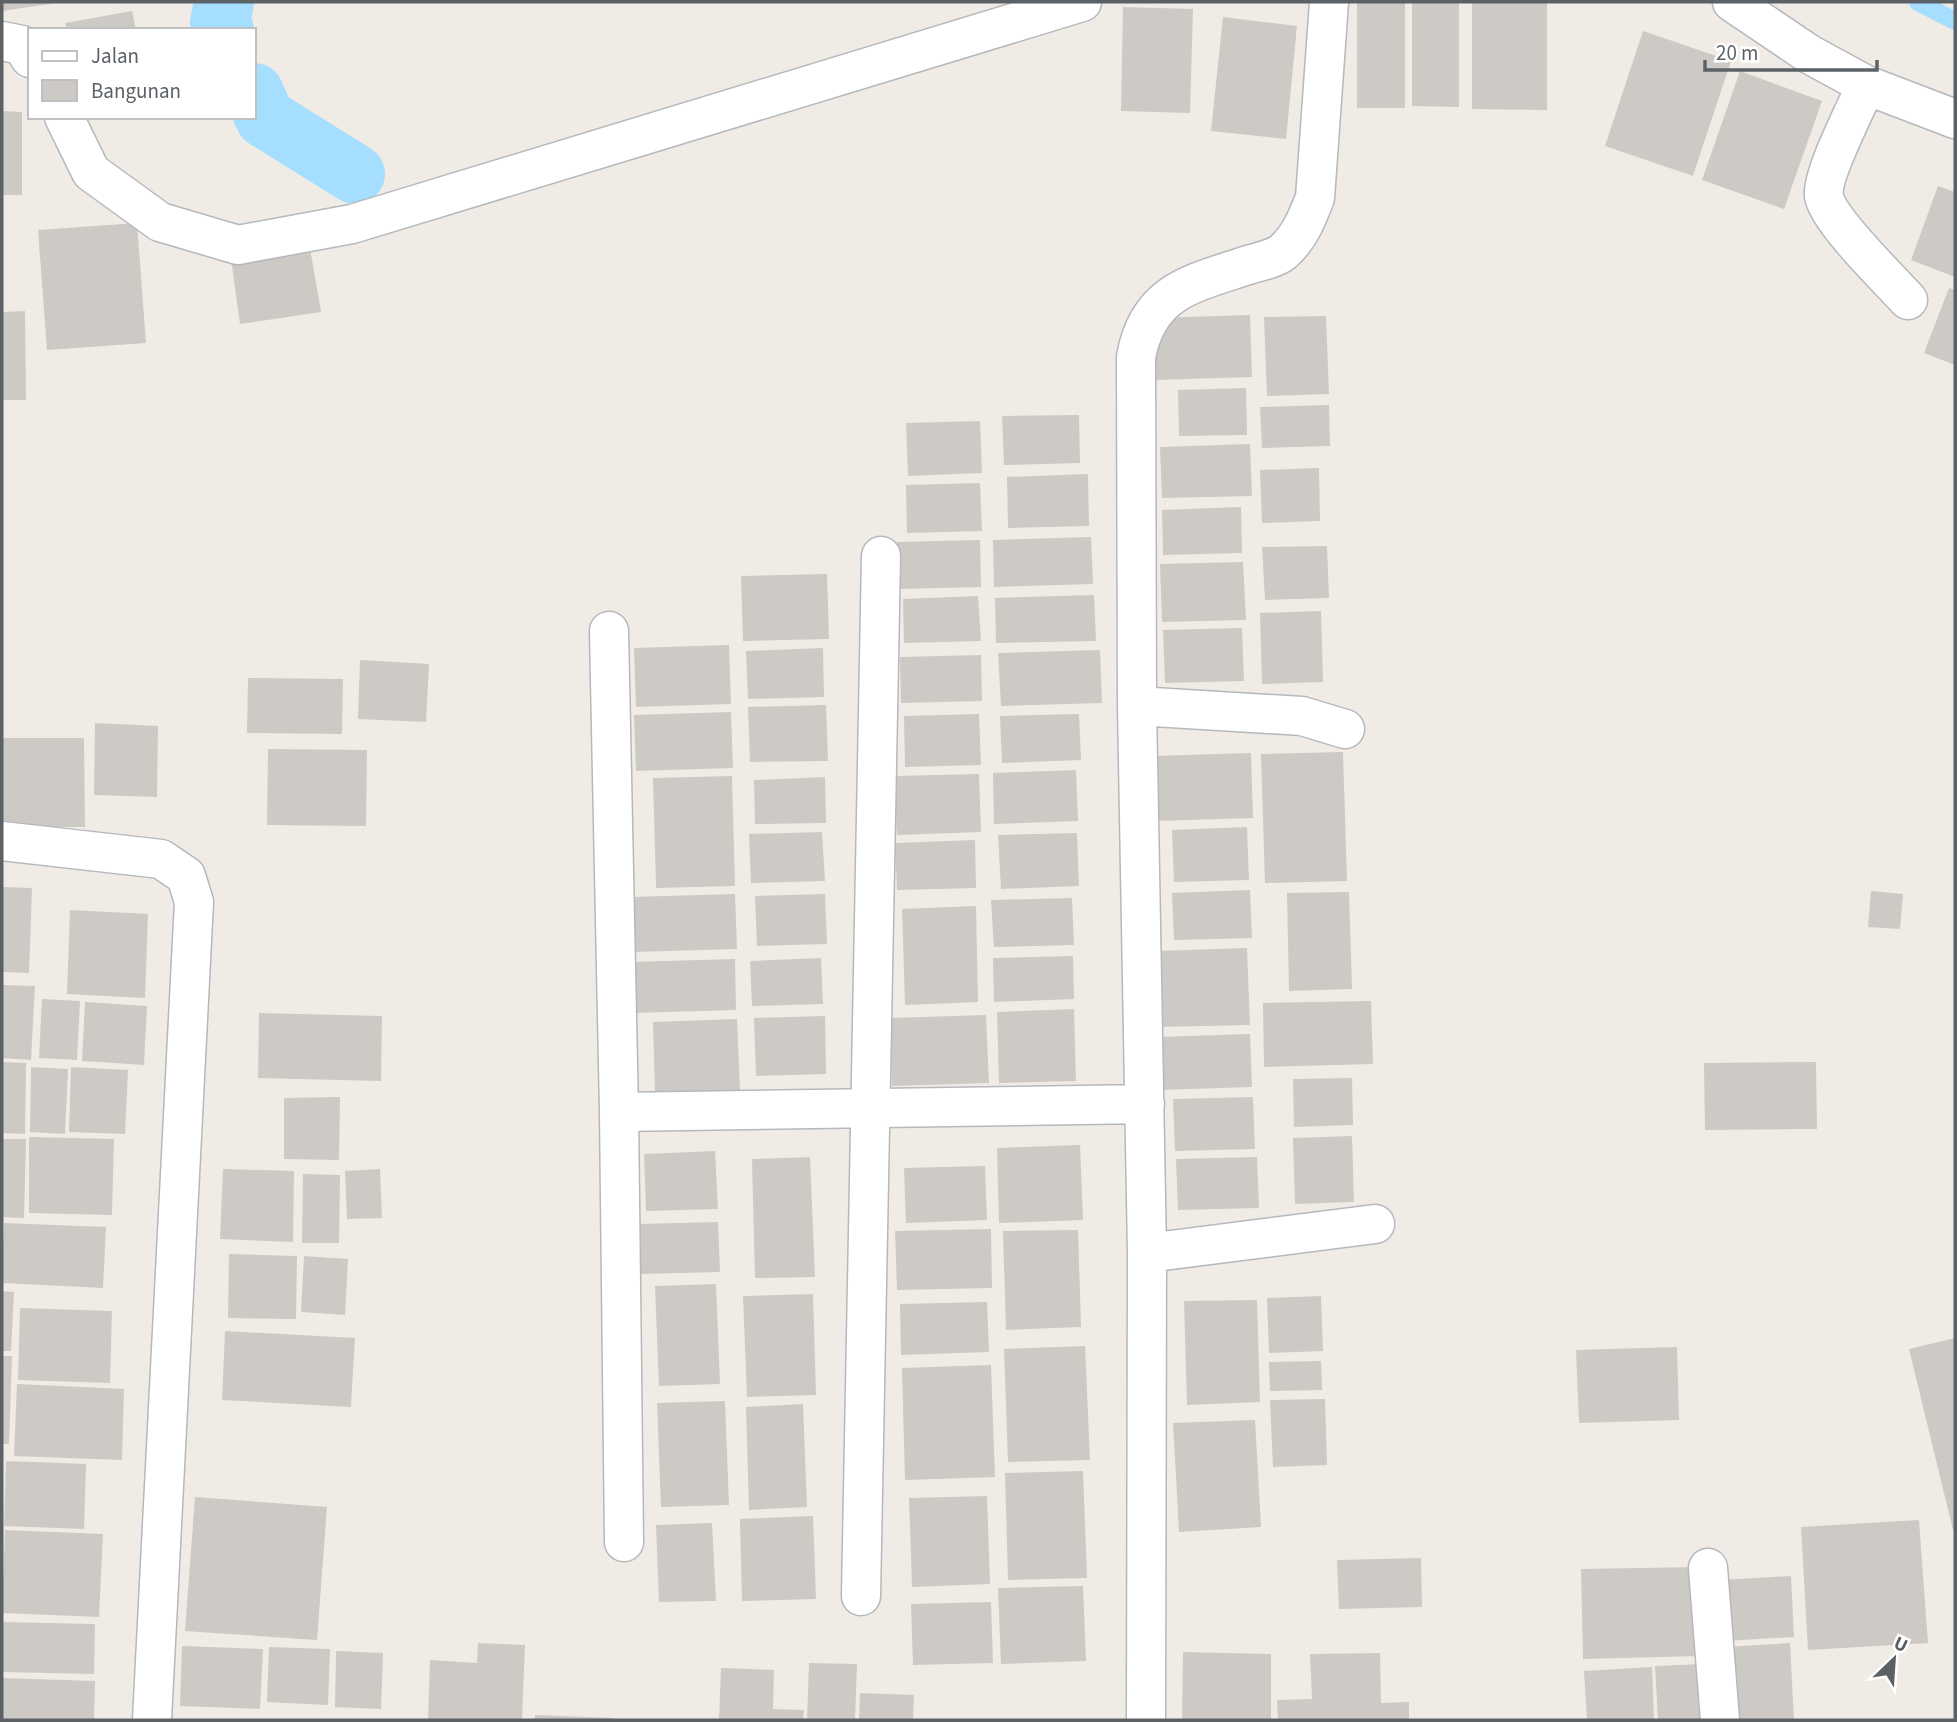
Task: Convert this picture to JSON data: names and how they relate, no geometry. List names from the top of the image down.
{
  "legend": ["Jalan", "Bangunan"],
  "scale_bar": "20 m",
  "north": "top right"
}
